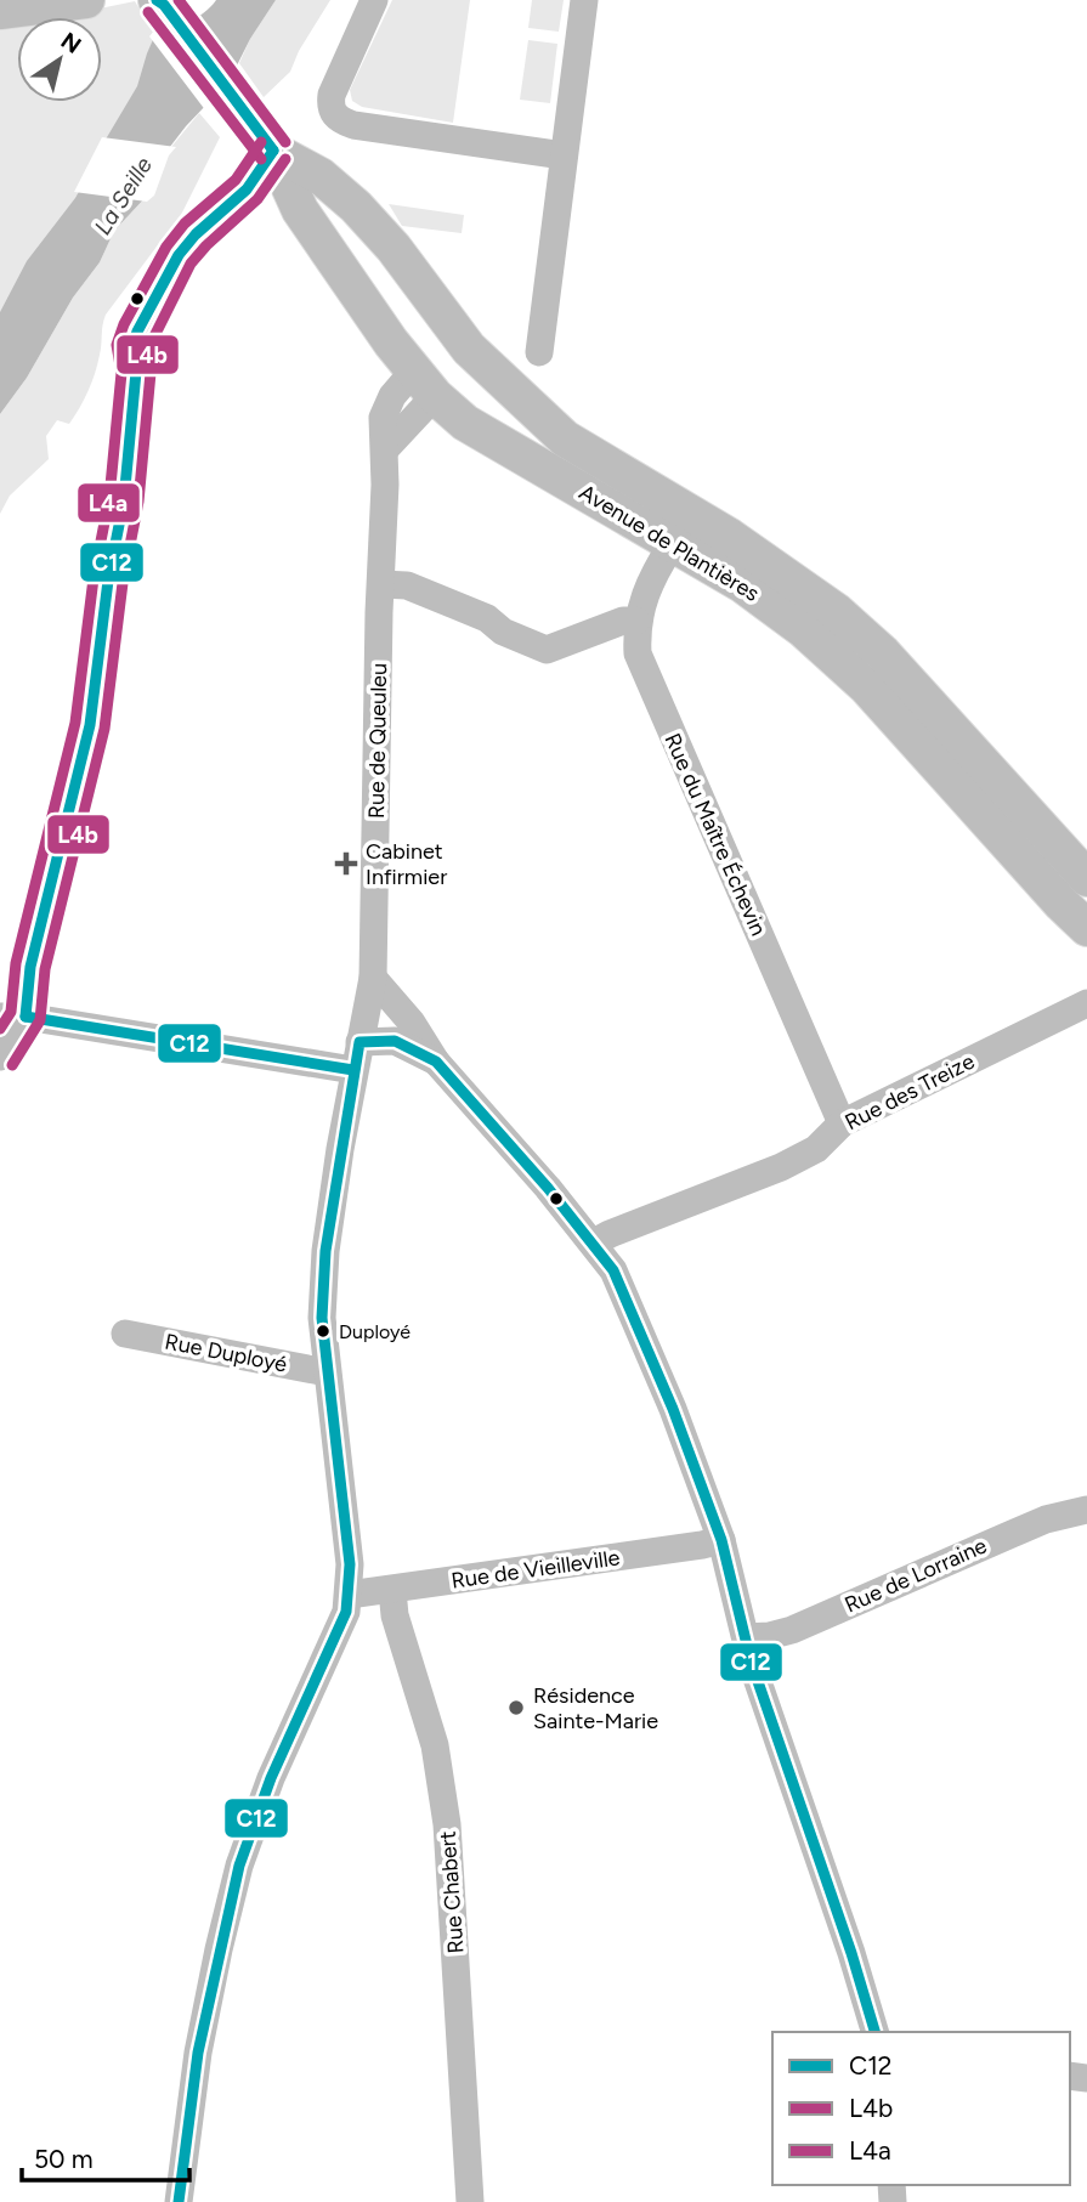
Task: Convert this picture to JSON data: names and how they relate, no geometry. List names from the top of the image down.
{
  "streets": {
    "main road": ["Avenue de Plantières"],
    "street": [
      "Rue de Queuleu",
      "Rue du Maître Échevin",
      "Rue des Treize",
      "Rue Duployé",
      "Rue de Vieilleville",
      "Rue de Lorraine",
      "Rue Chabert"
    ]
  },
  "crossings": [
    ["Avenue de Plantières", "Rue de Queuleu"],
    ["Rue de Queuleu", "Rue Duployé"],
    ["Rue de Queuleu", "Rue de Vieilleville"],
    ["Rue du Maître Échevin", "Rue des Treize"],
    ["Rue de Vieilleville", "Rue Chabert"]
  ],
  "water": ["La Seille"],
  "places": {
    "health": ["Cabinet Infirmier"],
    "other": ["Duployé", "Résidence Sainte-Marie"]
  },
  "lines": ["transit line C12", "transit line L4a", "transit line L4b"],
  "legend": ["C12", "L4b", "L4a"],
  "scale_bar": "50 m",
  "north": "top right"
}
